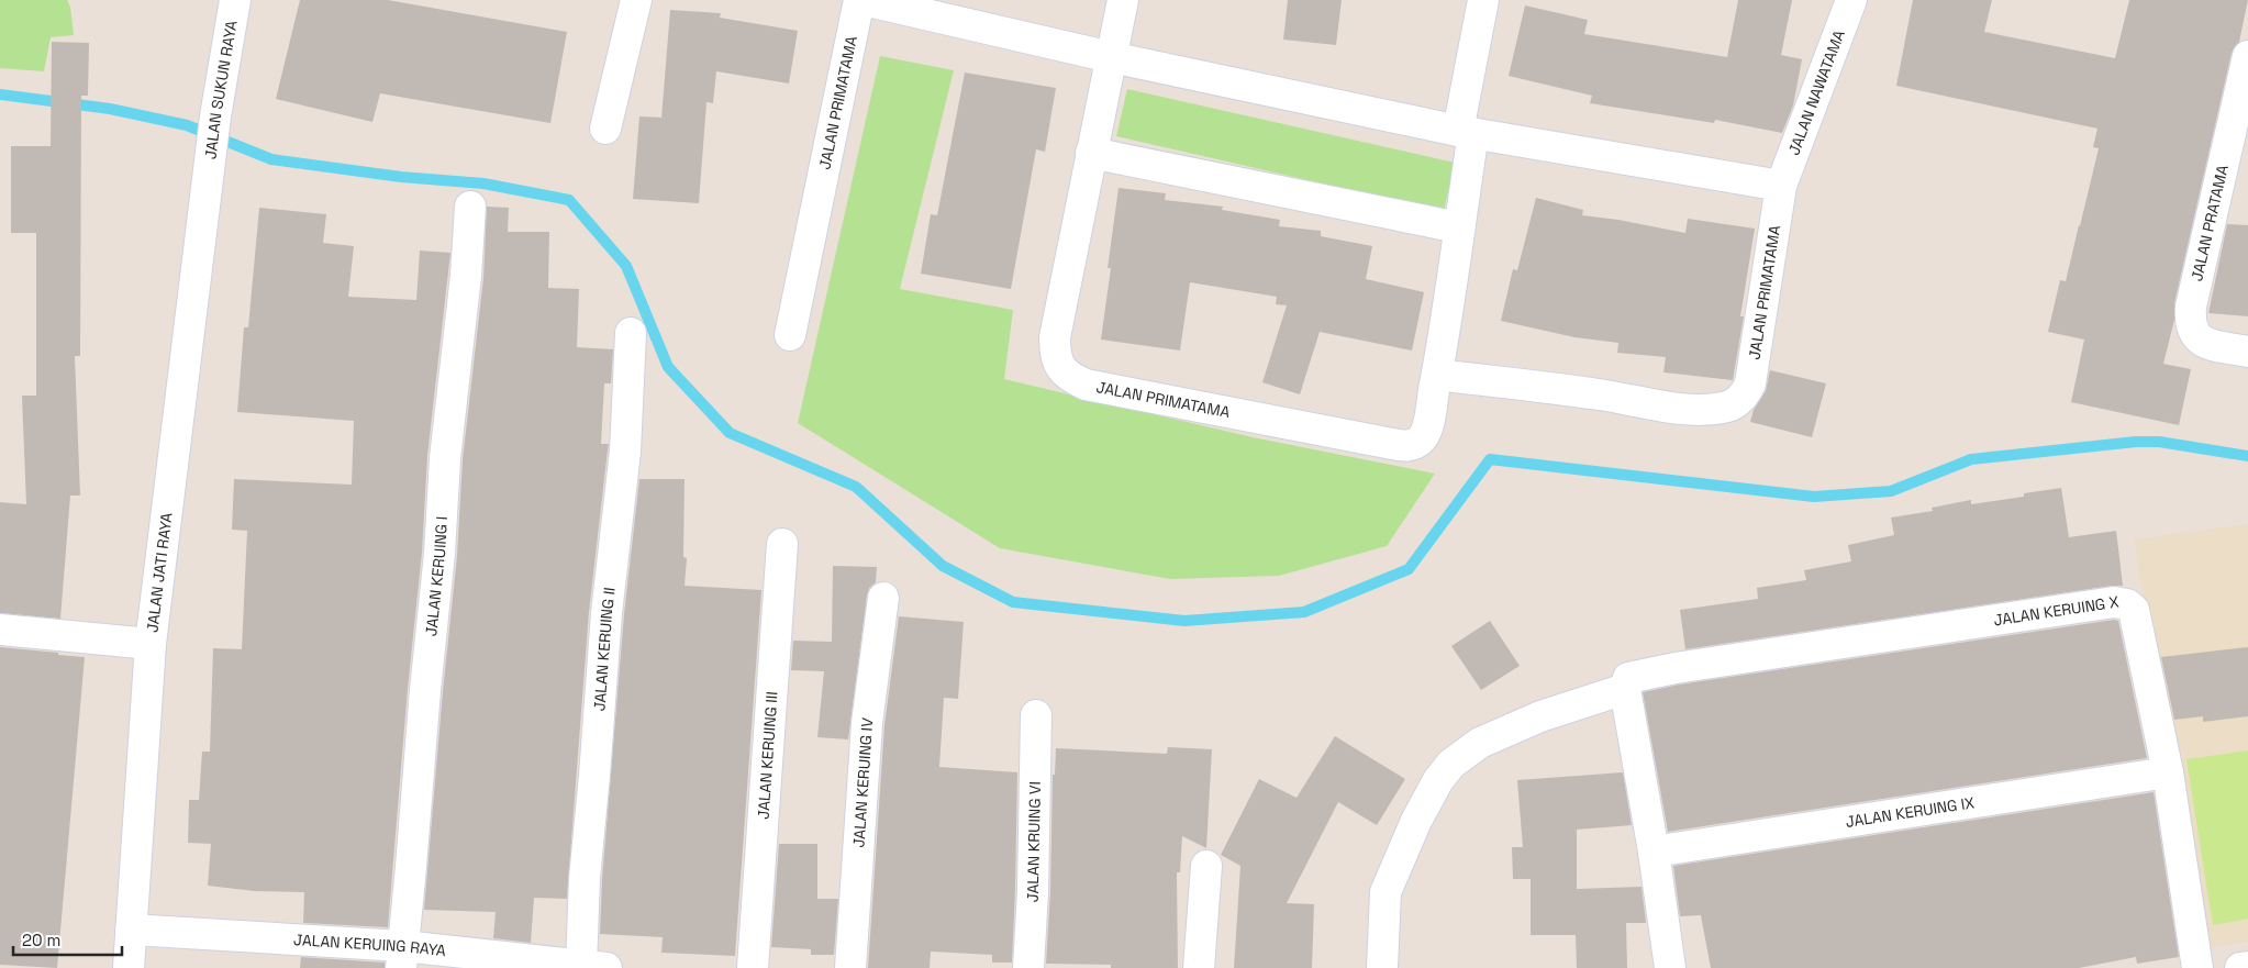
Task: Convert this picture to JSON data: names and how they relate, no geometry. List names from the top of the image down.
{
  "streets": {
    "street": [
      "JALAN SUKUN RAYA",
      "JALAN NAWATAMA",
      "JALAN PRIMATAMA",
      "JALAN PRATAMA",
      "JALAN JATI RAYA",
      "JALAN KERUING I",
      "JALAN KERUING X",
      "JALAN KERUING II",
      "JALAN KERUING III",
      "JALAN KERUING IV",
      "JALAN KERUING IX",
      "JALAN KRUING VI",
      "JALAN KERUING RAYA"
    ]
  },
  "crossings": [
    ["JALAN SUKUN RAYA", "JALAN JATI RAYA"],
    ["JALAN NAWATAMA", "JALAN PRIMATAMA"],
    ["JALAN JATI RAYA", "JALAN KERUING RAYA"],
    ["JALAN KERUING I", "JALAN KERUING RAYA"],
    ["JALAN KERUING X", "JALAN KERUING IX"],
    ["JALAN KERUING II", "JALAN KERUING RAYA"]
  ],
  "scale_bar": "20 m"
}
